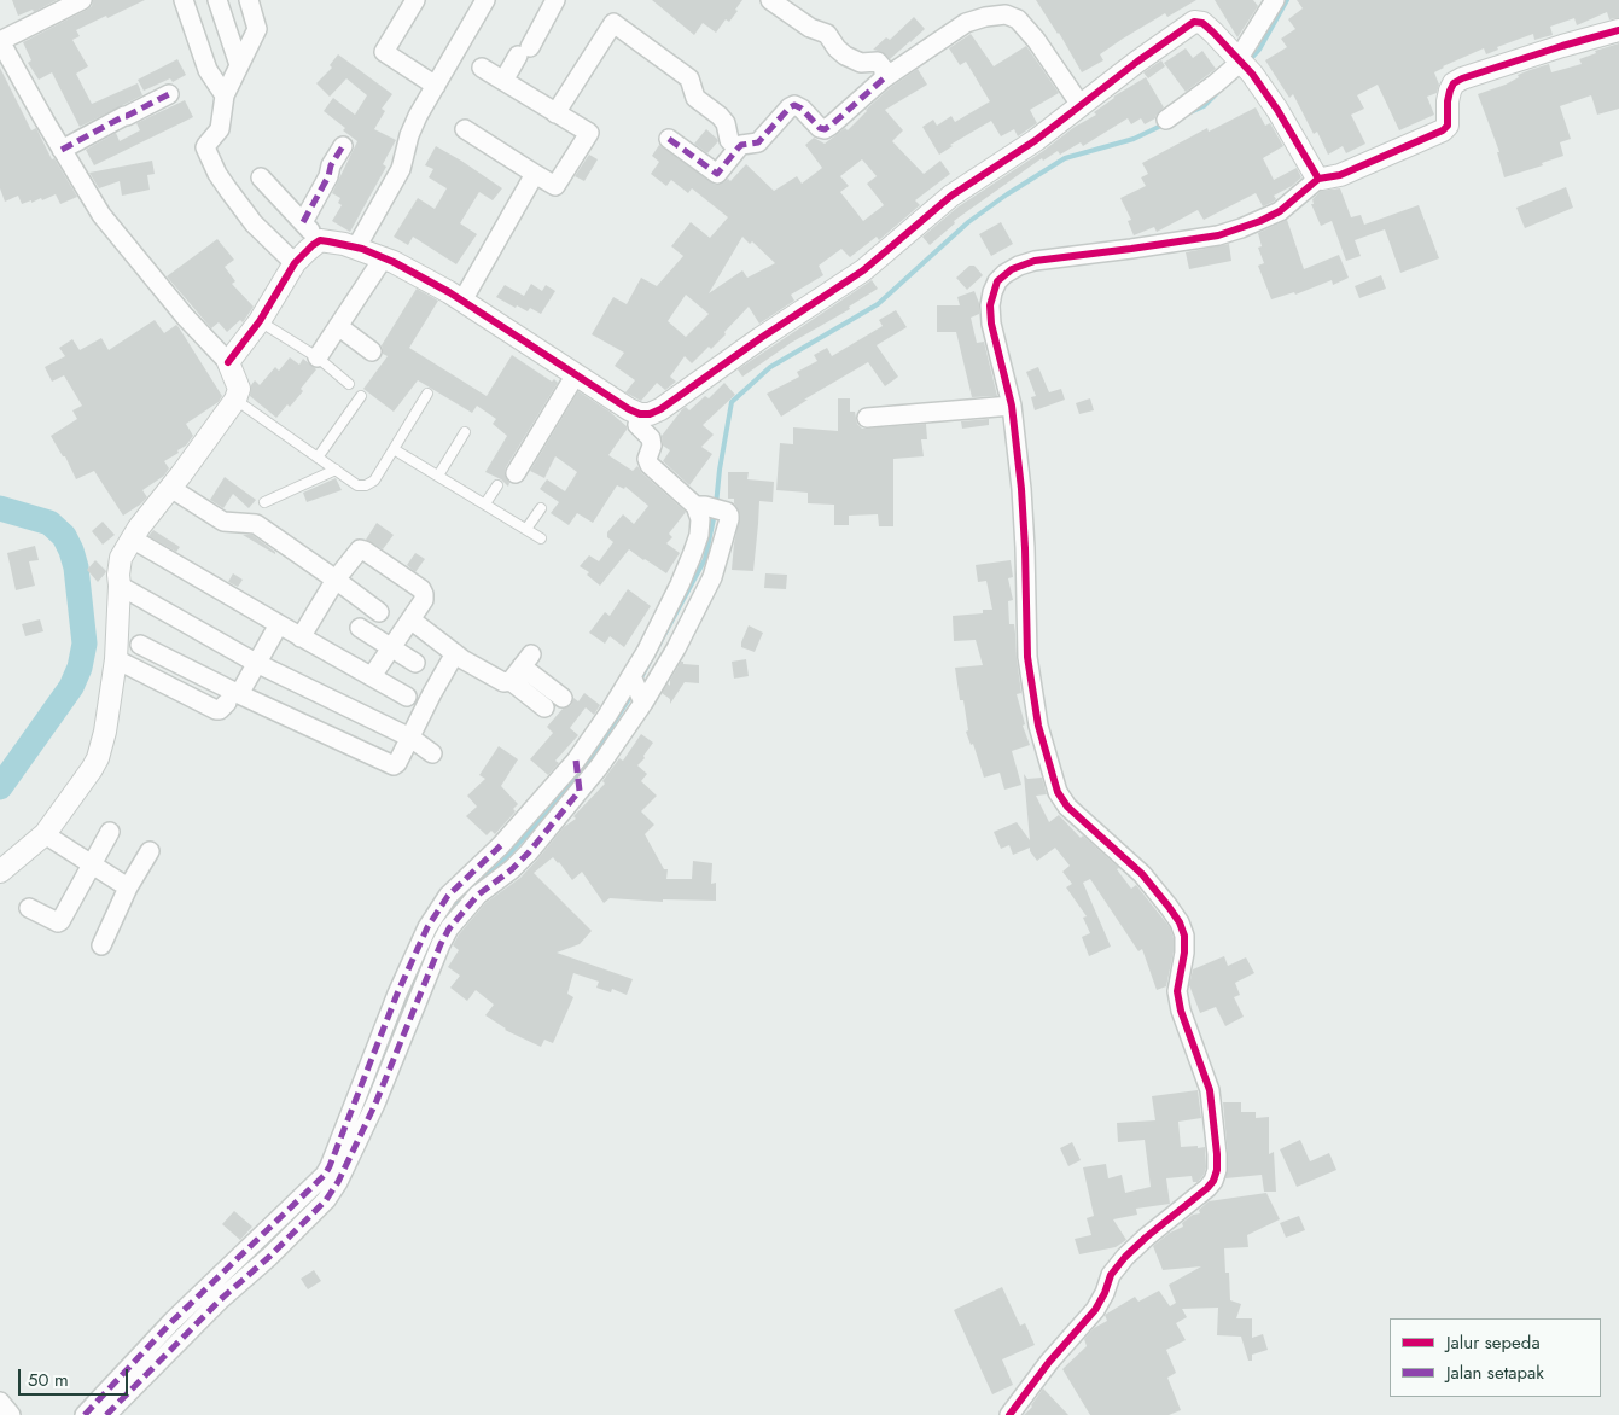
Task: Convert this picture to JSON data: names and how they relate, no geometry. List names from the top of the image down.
{
  "legend": ["Jalur sepeda", "Jalan setapak"],
  "scale_bar": "50 m"
}
